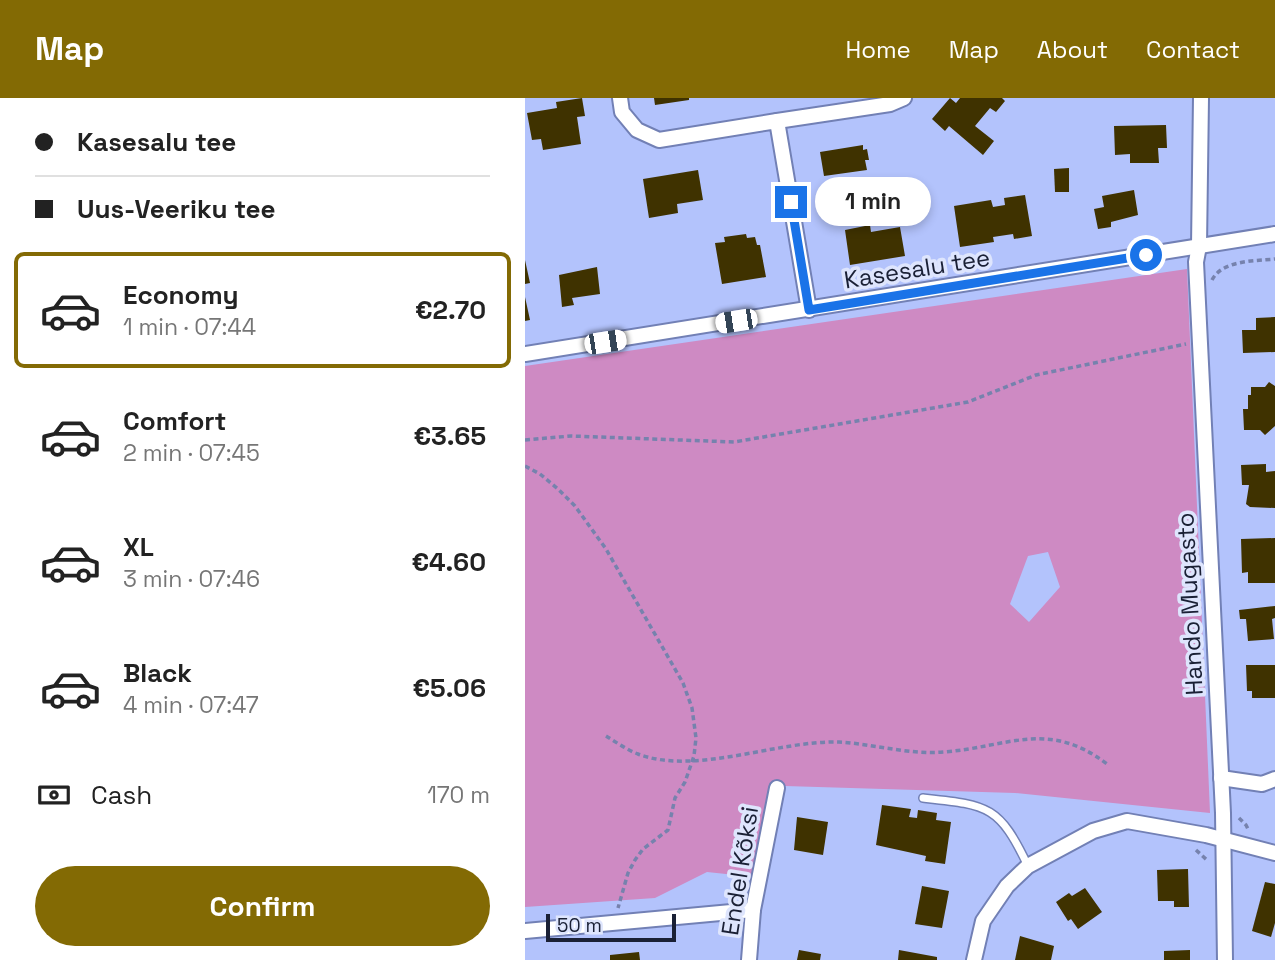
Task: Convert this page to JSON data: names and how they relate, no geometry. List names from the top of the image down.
{
  "streets": {
    "street": ["Kasesalu tee", "Hando Mugasto", "Endel Kõksi"]
  },
  "crossings": [
    ["Kasesalu tee", "Hando Mugasto"]
  ],
  "scale_bar": "50 m",
  "page": {
    "header": "Map",
    "nav": [
      "Home",
      "Map",
      "About",
      "Contact"
    ],
    "banner": ["Kasesalu tee", "Uus-Veeriku tee"],
    "bubble": "1 min",
    "list": [
      {
        "name": "Economy",
        "note": "1 min · 07:44",
        "value": "€2.70"
      },
      {
        "name": "Comfort",
        "note": "2 min · 07:45",
        "value": "€3.65"
      },
      {
        "name": "XL",
        "note": "3 min · 07:46",
        "value": "€4.60"
      },
      {
        "name": "Black",
        "note": "4 min · 07:47",
        "value": "€5.06"
      }
    ],
    "pay": ["Cash", "170 m"],
    "buttons": "Confirm",
    "scale": "50 m"
  }
}
